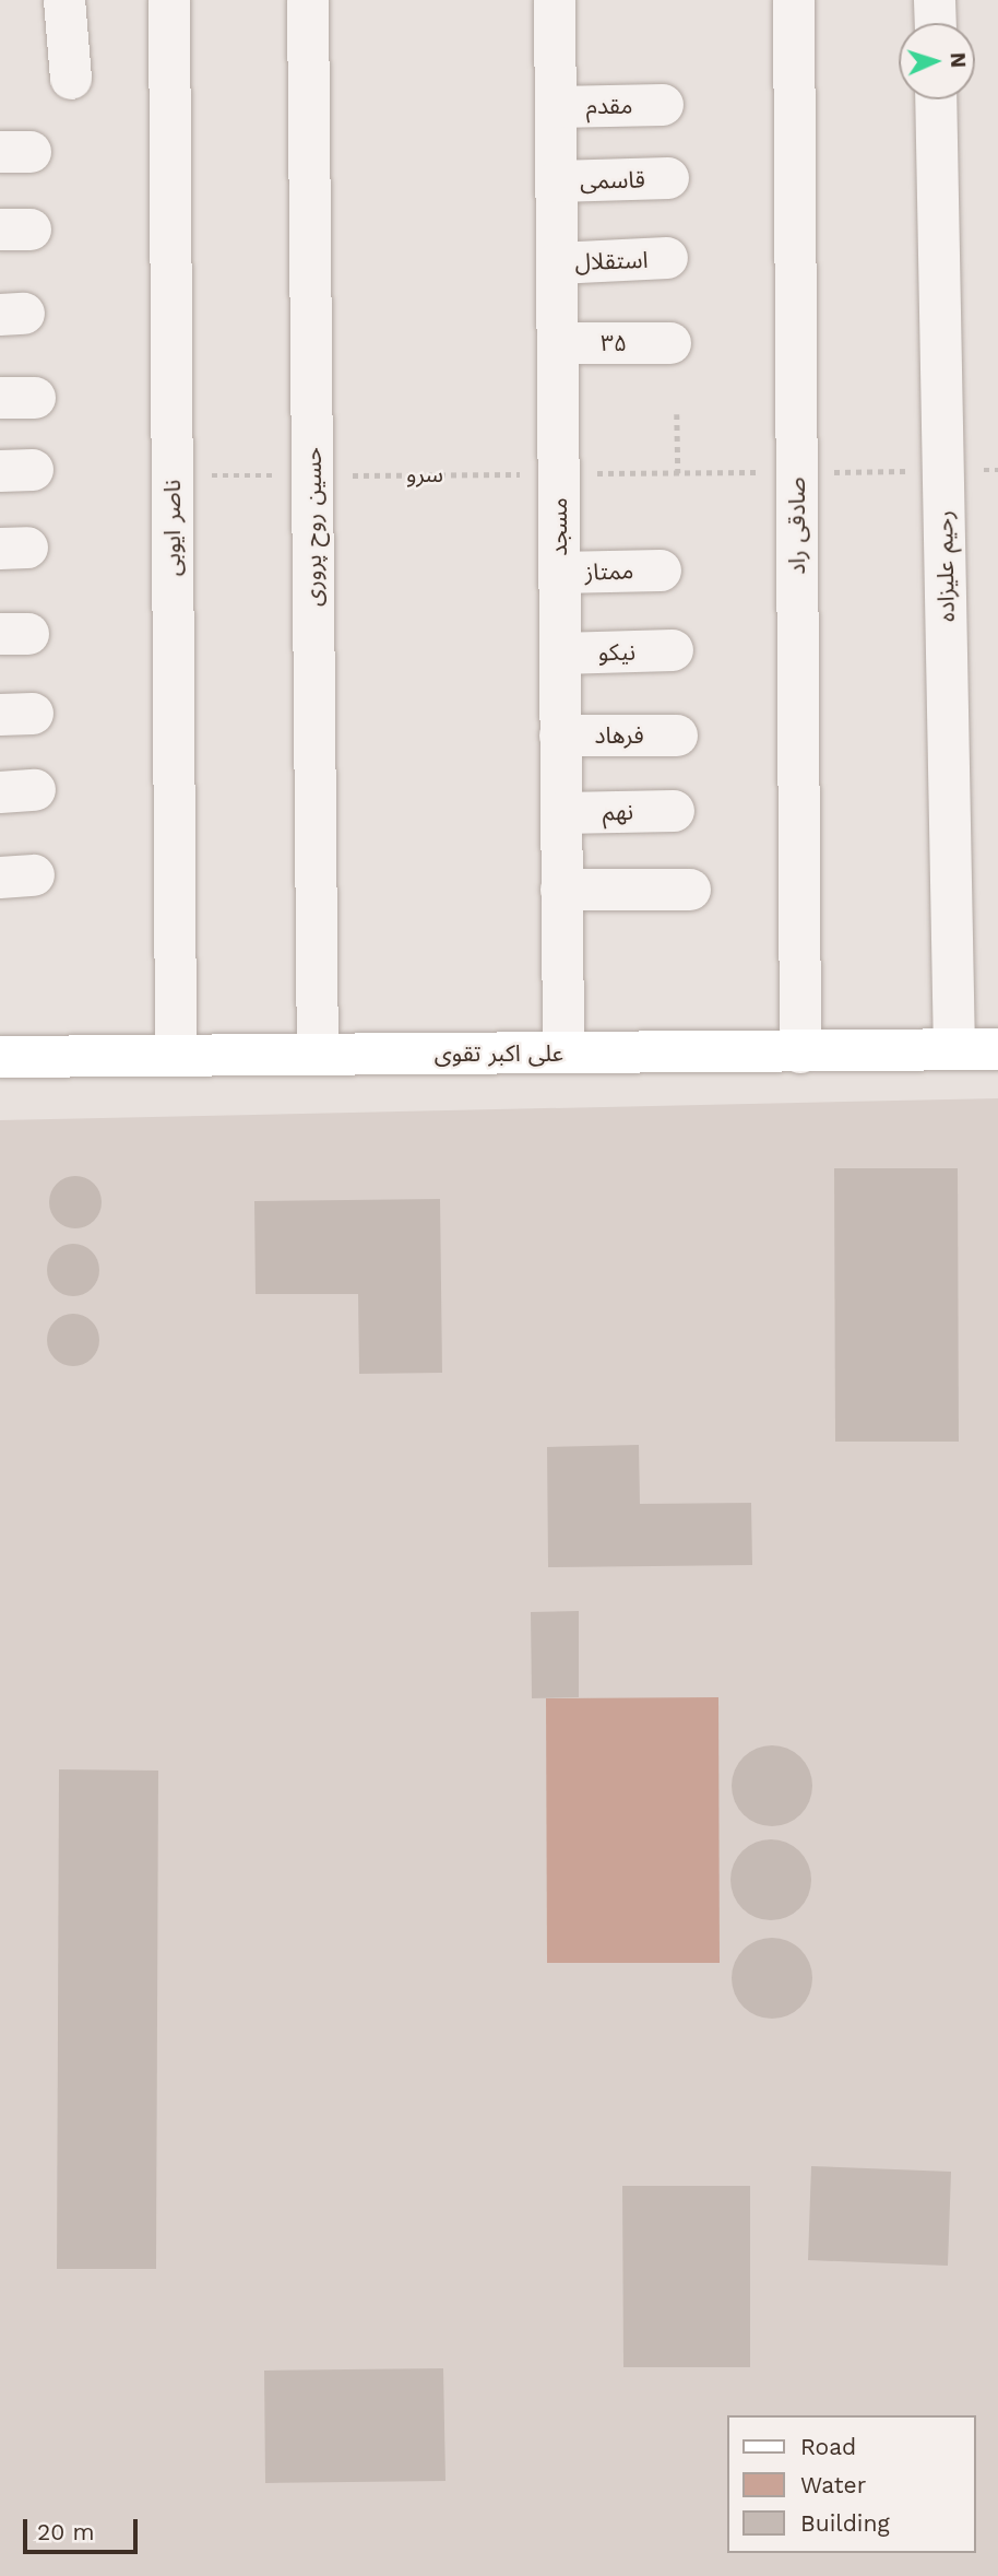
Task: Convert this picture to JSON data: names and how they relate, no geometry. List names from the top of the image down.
{
  "streets": {
    "main road": ["علی اکبر تقوی"],
    "street": [
      "مقدم",
      "قاسمی",
      "استقلال",
      "۳۵",
      "صادقی راد",
      "حسین روح پروری",
      "مسجد",
      "ناصر ایوبی",
      "رحیم علیزاده",
      "ممتاز",
      "نیکو",
      "فرهاد",
      "نهم"
    ],
    "path": ["سرو"]
  },
  "crossings": [
    ["مقدم", "مسجد"],
    ["قاسمی", "مسجد"],
    ["استقلال", "مسجد"],
    ["۳۵", "مسجد"],
    ["سرو", "صادقی راد"],
    ["سرو", "حسین روح پروری"],
    ["سرو", "مسجد"],
    ["سرو", "ناصر ایوبی"],
    ["سرو", "رحیم علیزاده"],
    ["صادقی راد", "علی اکبر تقوی"],
    ["حسین روح پروری", "علی اکبر تقوی"],
    ["مسجد", "ممتاز"],
    ["مسجد", "نیکو"],
    ["مسجد", "فرهاد"],
    ["مسجد", "نهم"],
    ["مسجد", "علی اکبر تقوی"],
    ["ناصر ایوبی", "علی اکبر تقوی"],
    ["رحیم علیزاده", "علی اکبر تقوی"]
  ],
  "legend": ["Road", "Water", "Building"],
  "scale_bar": "20 m",
  "north": "right"
}
